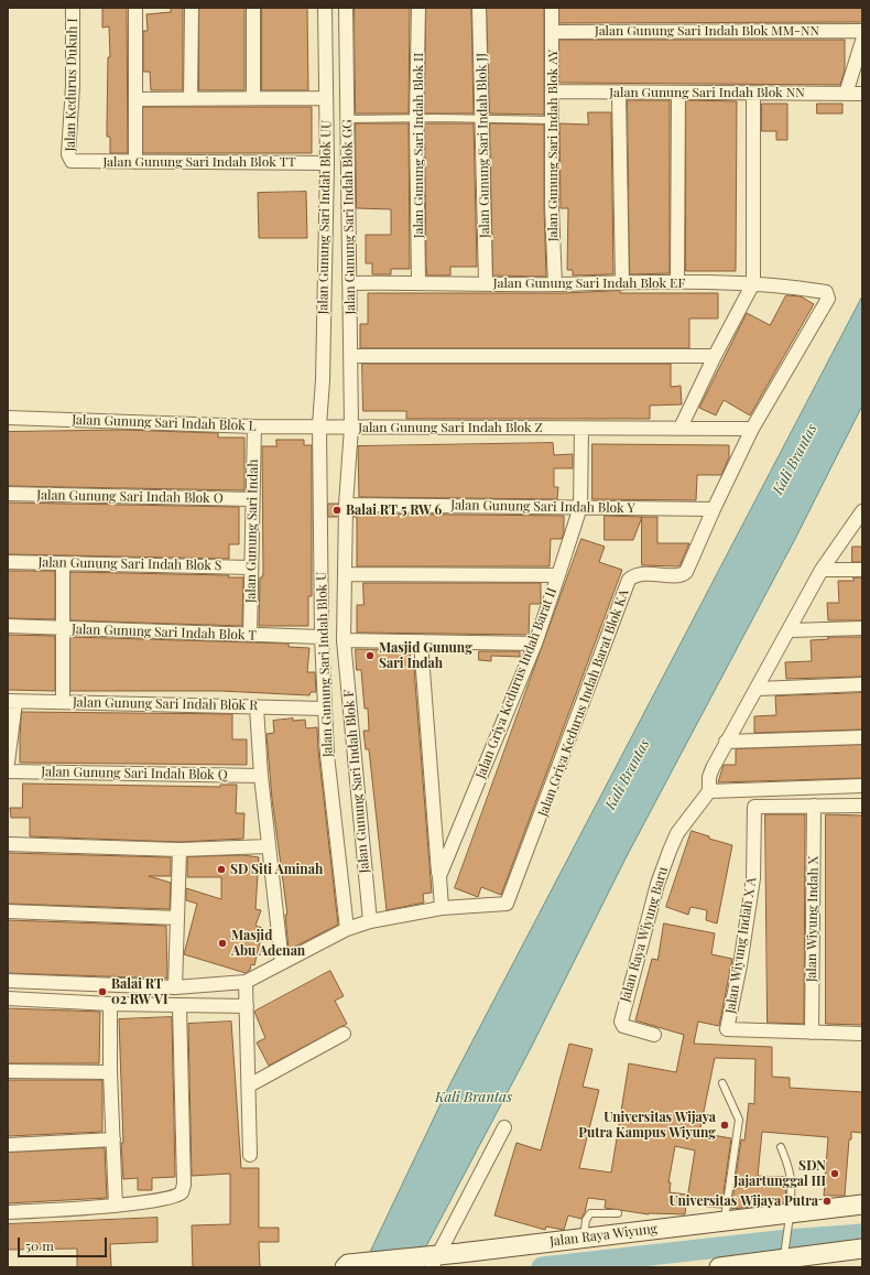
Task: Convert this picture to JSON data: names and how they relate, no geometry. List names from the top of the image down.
{
  "streets": {
    "main road": ["Jalan Raya Wiyung"],
    "street": [
      "Jalan Gunung Sari Indah Blok MM-NN",
      "Jalan Kedurus Dukuh I",
      "Jalan Gunung Sari Indah Blok NN",
      "Jalan Gunung Sari Indah Blok II",
      "Jalan Gunung Sari Indah Blok JJ",
      "Jalan Gunung Sari Indah Blok AY",
      "Jalan Gunung Sari Indah Blok TT",
      "Jalan Gunung Sari Indah Blok UU",
      "Jalan Gunung Sari Indah Blok GG",
      "Jalan Gunung Sari Indah Blok EF",
      "Jalan Gunung Sari Indah Blok L",
      "Jalan Gunung Sari Indah Blok Z",
      "Jalan Gunung Sari Indah Blok O",
      "Jalan Gunung Sari Indah Blok Y",
      "Jalan Gunung Sari Indah",
      "Jalan Gunung Sari Indah Blok S",
      "Jalan Gunung Sari Indah Blok T",
      "Jalan Gunung Sari Indah Blok U",
      "Jalan Griya Kedurus Indah Barat II",
      "Jalan Griya Kedurus Indah Barat Blok KA",
      "Jalan Gunung Sari Indah Blok R",
      "Jalan Gunung Sari Indah Blok Q",
      "Jalan Gunung Sari Indah Blok F",
      "Jalan Wiyung Indah X",
      "Jalan Raya Wiyung Baru",
      "Jalan Wiyung Indah X A"
    ]
  },
  "crossings": [
    ["Jalan Gunung Sari Indah Blok MM-NN", "Jalan Gunung Sari Indah Blok AY"],
    ["Jalan Kedurus Dukuh I", "Jalan Gunung Sari Indah Blok TT"],
    ["Jalan Gunung Sari Indah Blok NN", "Jalan Gunung Sari Indah Blok AY"],
    ["Jalan Gunung Sari Indah Blok II", "Jalan Gunung Sari Indah Blok EF"],
    ["Jalan Gunung Sari Indah Blok JJ", "Jalan Gunung Sari Indah Blok EF"],
    ["Jalan Gunung Sari Indah Blok AY", "Jalan Gunung Sari Indah Blok EF"],
    ["Jalan Gunung Sari Indah Blok TT", "Jalan Gunung Sari Indah Blok UU"],
    ["Jalan Gunung Sari Indah Blok UU", "Jalan Gunung Sari Indah Blok L"],
    ["Jalan Gunung Sari Indah Blok UU", "Jalan Gunung Sari Indah Blok Z"],
    ["Jalan Gunung Sari Indah Blok UU", "Jalan Gunung Sari Indah Blok U"],
    ["Jalan Gunung Sari Indah Blok GG", "Jalan Gunung Sari Indah Blok EF"],
    ["Jalan Gunung Sari Indah Blok GG", "Jalan Gunung Sari Indah Blok Z"],
    ["Jalan Gunung Sari Indah Blok GG", "Jalan Gunung Sari Indah Blok F"],
    ["Jalan Gunung Sari Indah Blok EF", "Jalan Griya Kedurus Indah Barat Blok KA"],
    ["Jalan Gunung Sari Indah Blok L", "Jalan Gunung Sari Indah Blok Z"],
    ["Jalan Gunung Sari Indah Blok L", "Jalan Gunung Sari Indah"],
    ["Jalan Gunung Sari Indah Blok L", "Jalan Gunung Sari Indah Blok U"],
    ["Jalan Gunung Sari Indah Blok Z", "Jalan Gunung Sari Indah Blok U"],
    ["Jalan Gunung Sari Indah Blok Z", "Jalan Griya Kedurus Indah Barat II"],
    ["Jalan Gunung Sari Indah Blok Z", "Jalan Griya Kedurus Indah Barat Blok KA"],
    ["Jalan Gunung Sari Indah Blok Z", "Jalan Gunung Sari Indah Blok F"],
    ["Jalan Gunung Sari Indah Blok O", "Jalan Gunung Sari Indah"],
    ["Jalan Gunung Sari Indah Blok Y", "Jalan Griya Kedurus Indah Barat II"],
    ["Jalan Gunung Sari Indah Blok Y", "Jalan Griya Kedurus Indah Barat Blok KA"],
    ["Jalan Gunung Sari Indah Blok Y", "Jalan Gunung Sari Indah Blok F"],
    ["Jalan Gunung Sari Indah", "Jalan Gunung Sari Indah Blok S"],
    ["Jalan Gunung Sari Indah", "Jalan Gunung Sari Indah Blok T"],
    ["Jalan Gunung Sari Indah Blok T", "Jalan Gunung Sari Indah Blok U"],
    ["Jalan Gunung Sari Indah Blok U", "Jalan Gunung Sari Indah Blok R"],
    ["Jalan Griya Kedurus Indah Barat II", "Jalan Griya Kedurus Indah Barat Blok KA"],
    ["Jalan Wiyung Indah X", "Jalan Wiyung Indah X A"]
  ],
  "water": ["Kali Brantas"],
  "places": [
    "Balai RT 5 RW 6",
    "Masjid Gunung Sari Indah",
    "SD Siti Aminah",
    "Masjid Abu Adenan",
    "Balai RT 02 RW VI",
    "Universitas Wijaya Putra Kampus Wiyung",
    "SDN Jajartunggal III",
    "Universitas Wijaya Putra"
  ],
  "scale_bar": "50 m"
}
